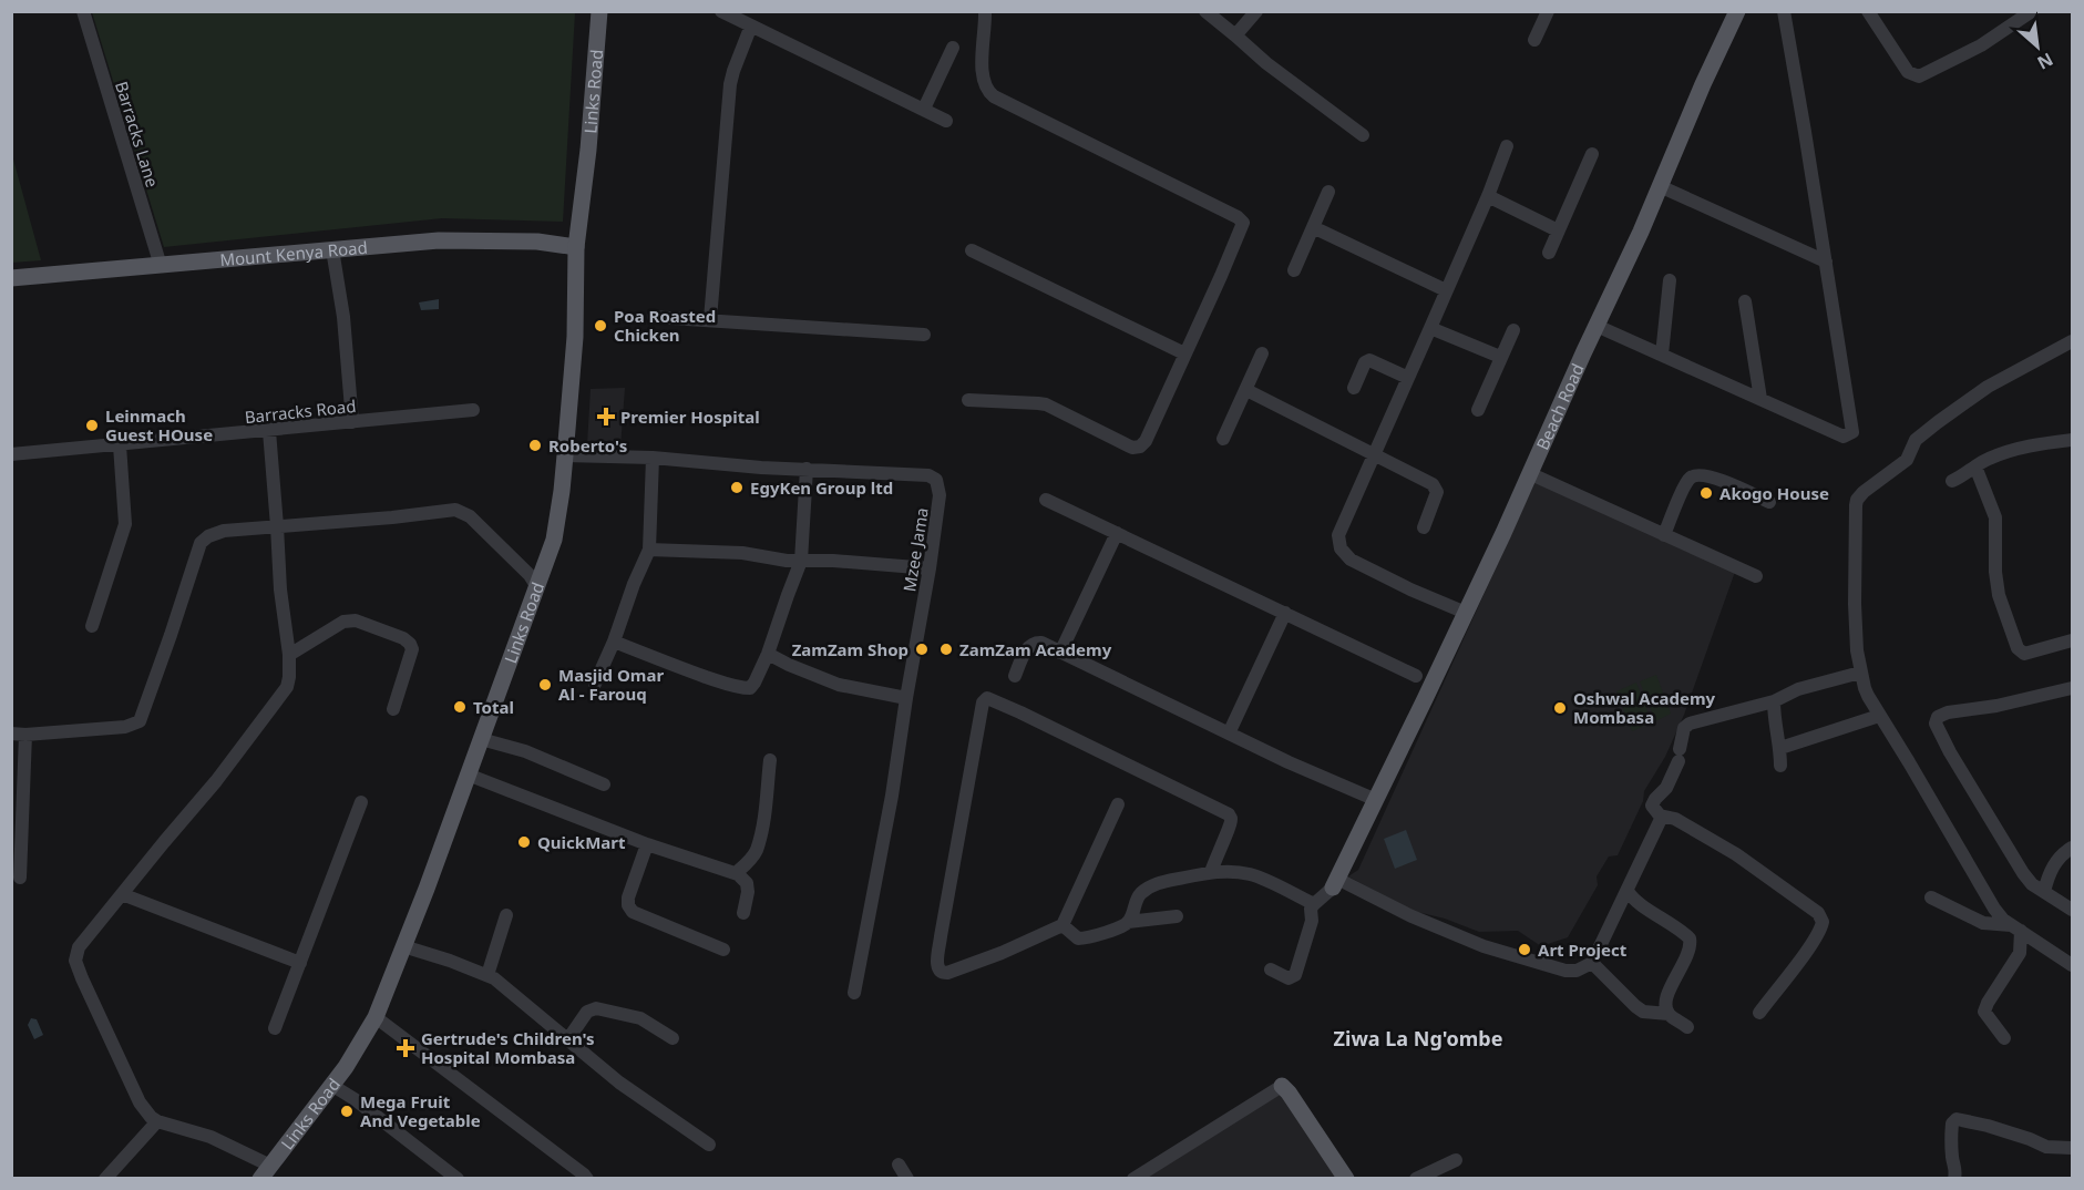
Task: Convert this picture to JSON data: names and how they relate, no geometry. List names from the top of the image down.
{
  "streets": {
    "main road": ["Links Road", "Mount Kenya Road", "Beach Road"],
    "street": ["Barracks Lane", "Barracks Road", "Mzee Jama"]
  },
  "crossings": [
    ["Links Road", "Mount Kenya Road"],
    ["Links Road", "Mzee Jama"],
    ["Barracks Lane", "Mount Kenya Road"]
  ],
  "districts": ["Ziwa La Ng'ombe"],
  "places": {
    "other": [
      "Poa Roasted Chicken",
      "Leinmach Guest HOuse",
      "Roberto's",
      "EgyKen Group ltd",
      "Akogo House",
      "ZamZam Shop",
      "ZamZam Academy",
      "Masjid Omar Al - Farouq",
      "Total",
      "Oshwal Academy Mombasa",
      "QuickMart",
      "Art Project",
      "Mega Fruit And Vegetable"
    ],
    "health": ["Premier Hospital", "Gertrude's Children's Hospital Mombasa"]
  },
  "north": "bottom right"
}
